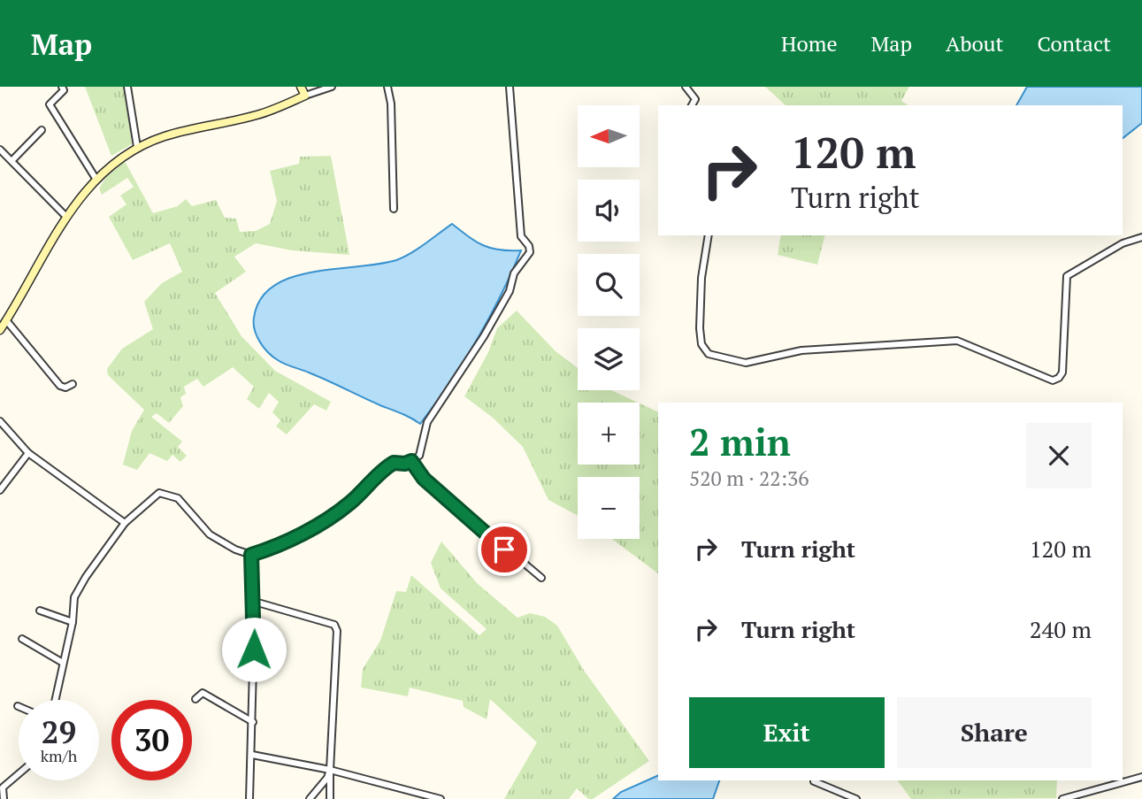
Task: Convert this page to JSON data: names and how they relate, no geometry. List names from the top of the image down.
{
  "north": "left",
  "page": {
    "header": "Map",
    "nav": [
      "Home",
      "Map",
      "About",
      "Contact"
    ],
    "map_buttons": ["+", "−"],
    "turn": ["120 m", "Turn right"],
    "heading": ["2 min", "520 m · 22:36"],
    "list": [
      {
        "name": "Turn right",
        "value": "120 m"
      },
      {
        "name": "Turn right",
        "value": "240 m"
      }
    ],
    "buttons": ["Exit", "Share"],
    "speed": "29 km/h",
    "limit": "30"
  }
}
